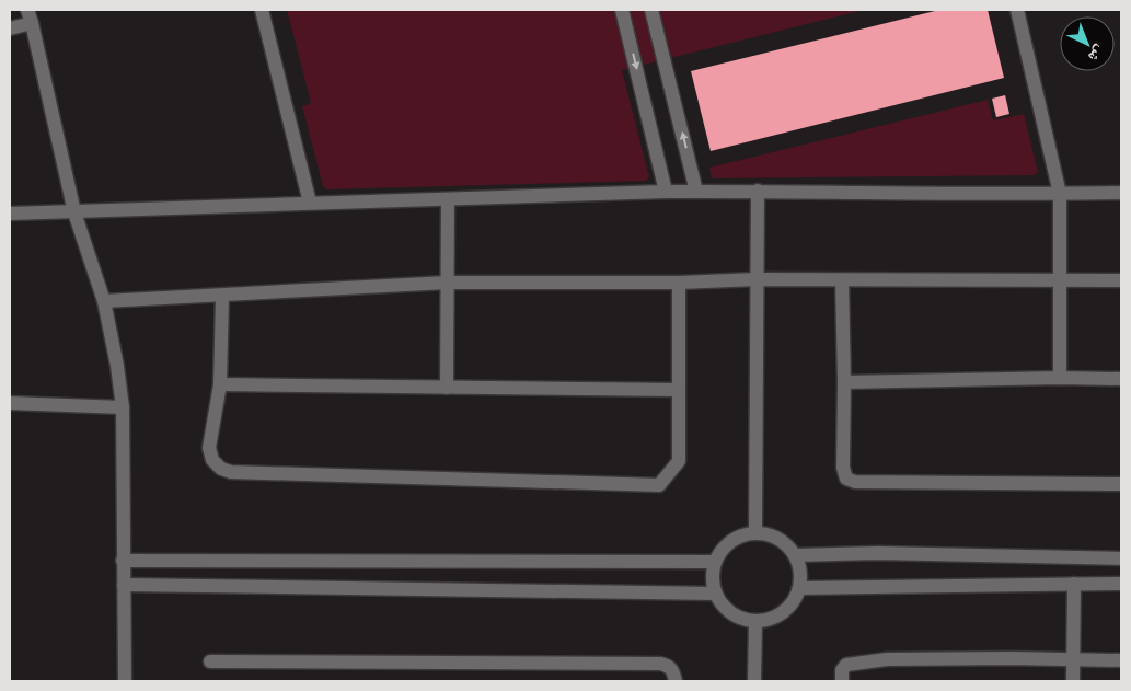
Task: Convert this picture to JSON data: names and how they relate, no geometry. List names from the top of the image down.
{
  "north": "bottom right"
}
